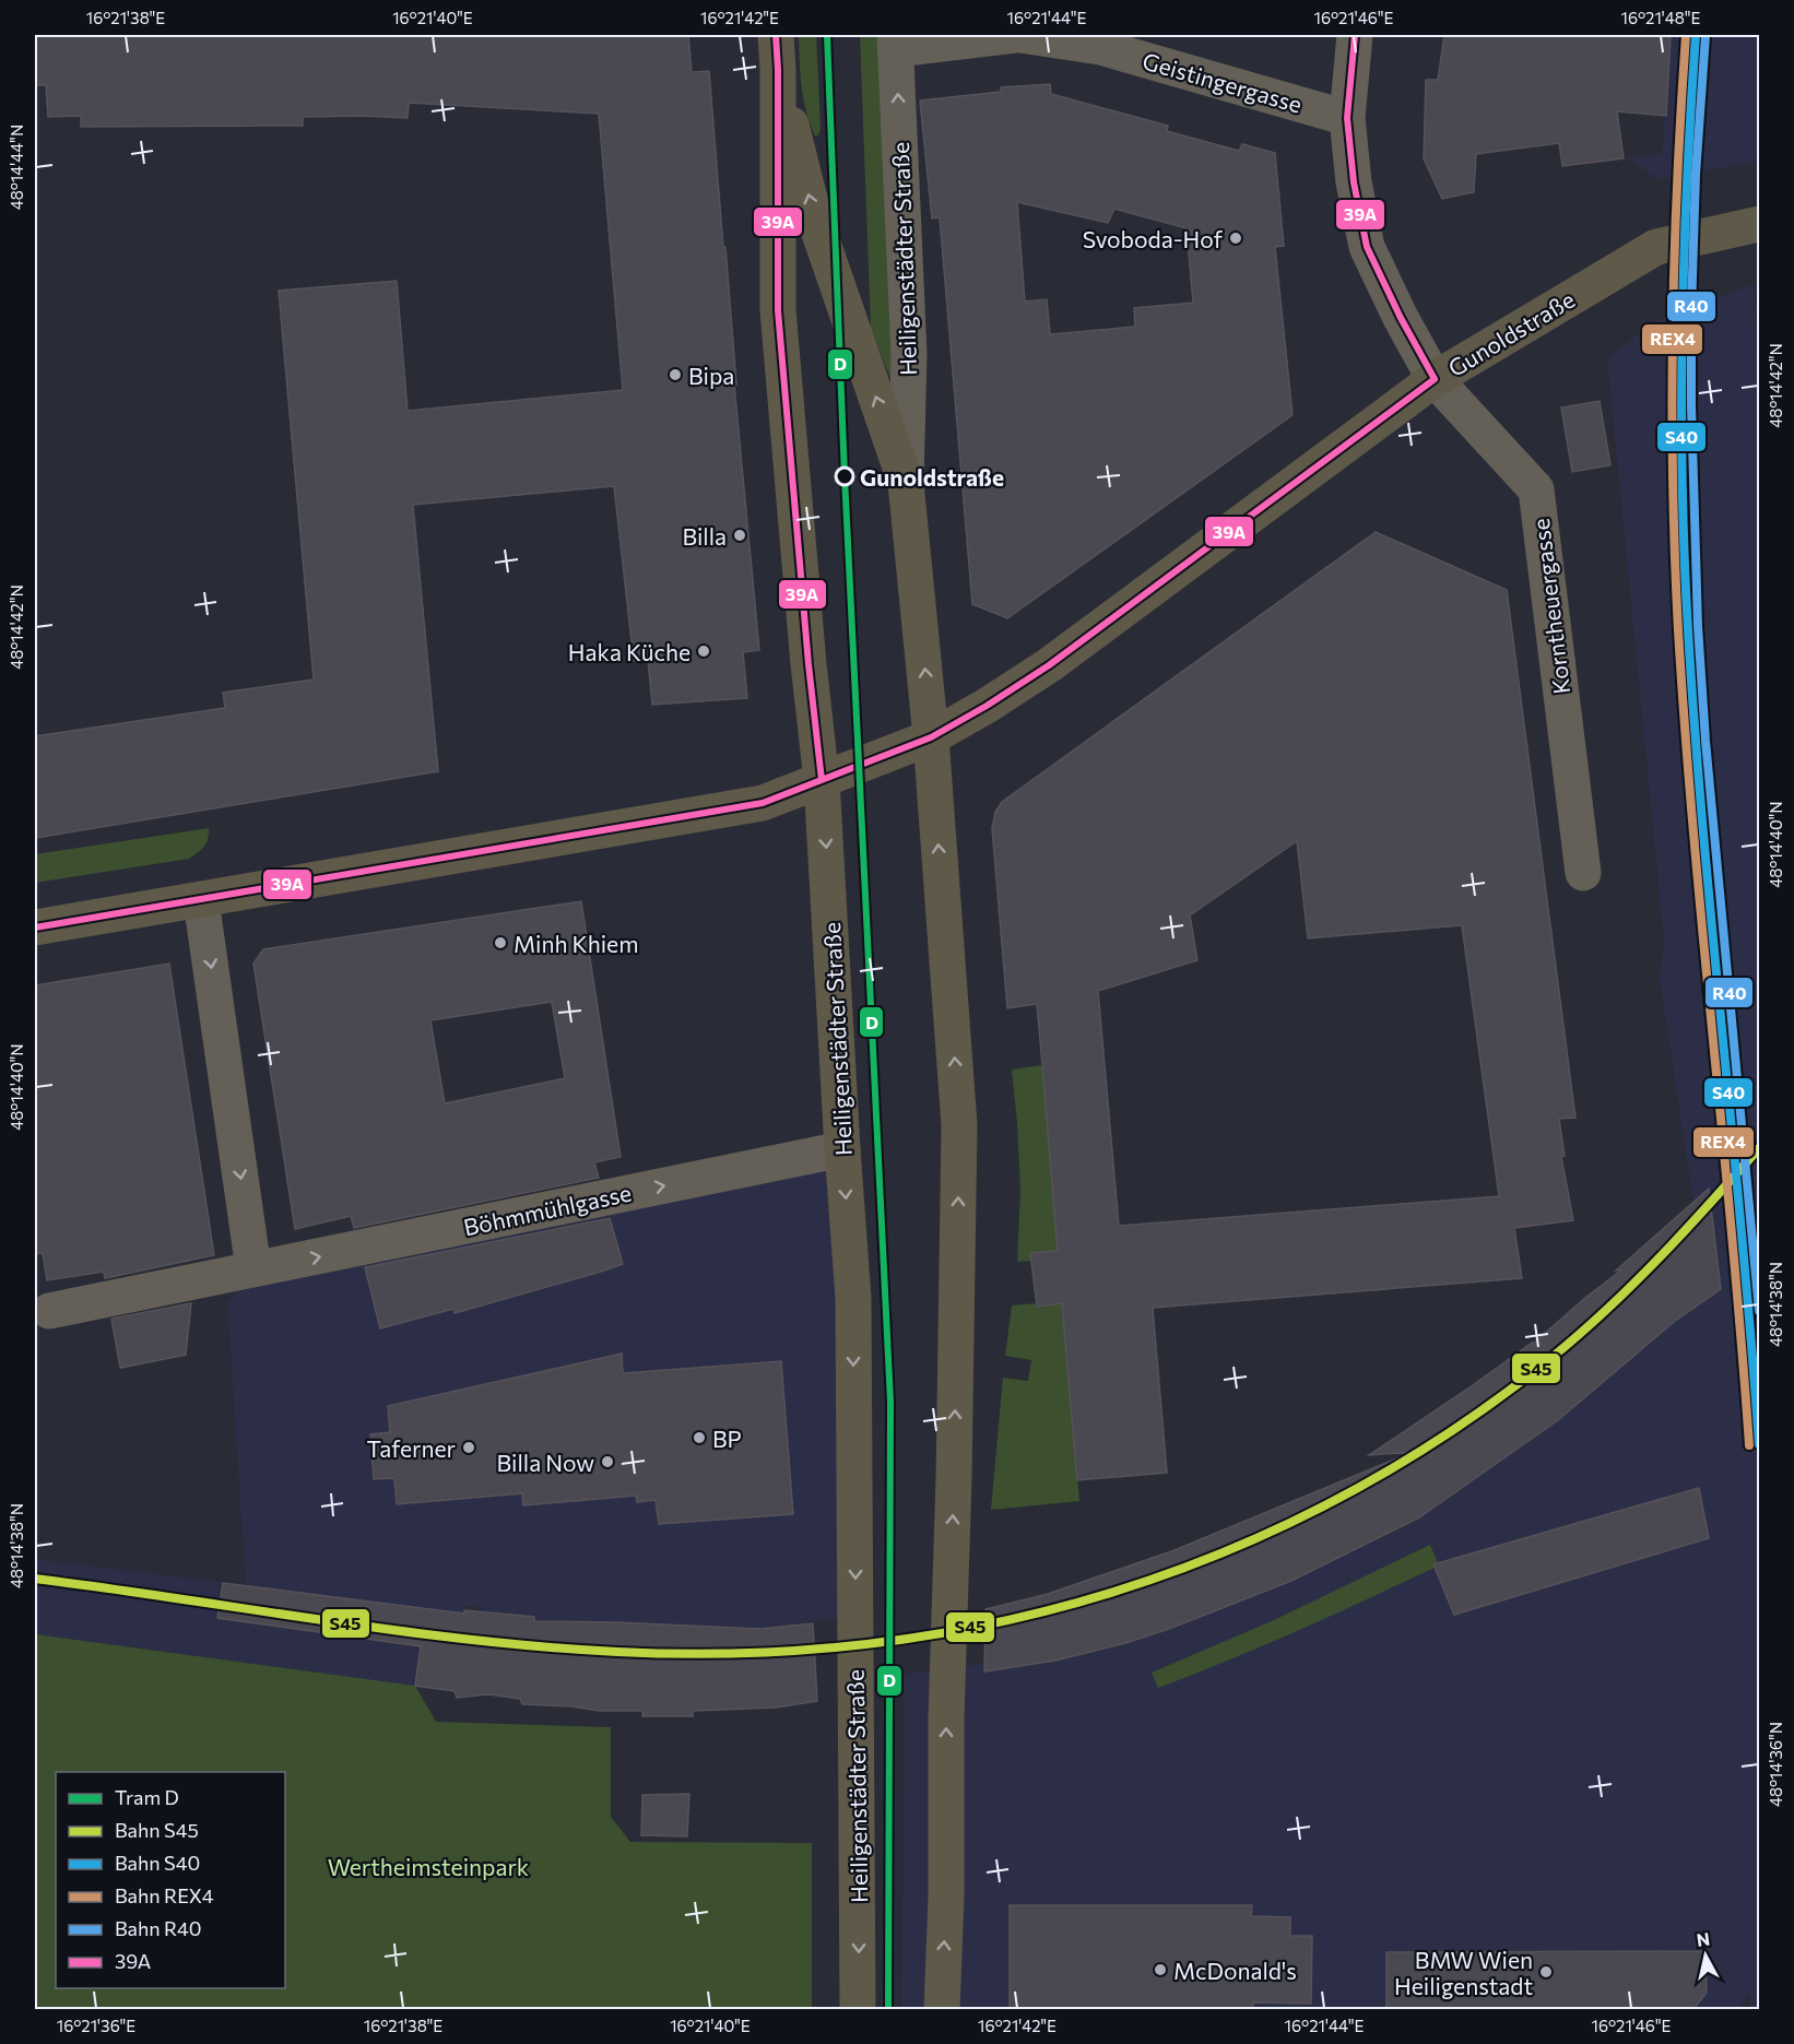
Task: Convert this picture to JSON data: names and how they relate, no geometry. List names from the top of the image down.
{
  "streets": {
    "main road": ["Heiligenstädter Straße", "Gunoldstraße"],
    "street": ["Geistingergasse", "Korntheuergasse", "Böhmmühlgasse"]
  },
  "crossings": [
    ["Geistingergasse", "Heiligenstädter Straße"],
    ["Geistingergasse", "Korntheuergasse"],
    ["Heiligenstädter Straße", "Gunoldstraße"],
    ["Heiligenstädter Straße", "Böhmmühlgasse"],
    ["Gunoldstraße", "Korntheuergasse"]
  ],
  "one_way": ["Böhmmühlgasse"],
  "parks": ["Wertheimsteinpark"],
  "places": [
    "Svoboda-Hof",
    "Bipa",
    "Gunoldstraße",
    "Billa",
    "Haka Küche",
    "Minh Khiem",
    "BP",
    "Taferner",
    "Billa Now",
    "McDonald's",
    "BMW Wien Heiligenstadt"
  ],
  "lines": [
    "tram line D",
    "rail line S40",
    "rail line REX4",
    "transit line 39A",
    "rail line R40",
    "rail line S45"
  ],
  "legend": [
    "Tram D",
    "Bahn S45",
    "Bahn S40",
    "Bahn REX4",
    "Bahn R40",
    "39A"
  ],
  "north": "top",
  "coordinates": [
    "16°21'38\"E",
    "16°21'40\"E",
    "16°21'42\"E",
    "16°21'44\"E",
    "16°21'46\"E",
    "16°21'48\"E",
    "48°14'44\"N",
    "48°14'42\"N",
    "48°14'40\"N",
    "48°14'38\"N",
    "48°14'36\"N",
    "16°21'36\"E"
  ]
}
